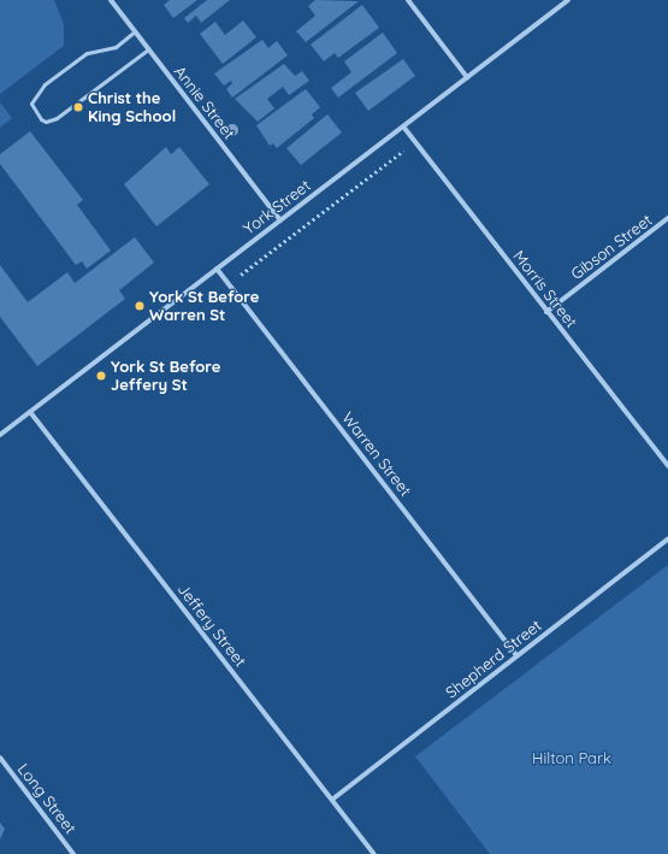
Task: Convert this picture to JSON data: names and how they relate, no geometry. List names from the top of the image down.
{
  "streets": {
    "street": [
      "Annie Street",
      "York Street",
      "Gibson Street",
      "Morris Street",
      "Warren Street",
      "Jeffery Street",
      "Shepherd Street",
      "Long Street"
    ]
  },
  "crossings": [
    ["Annie Street", "York Street"],
    ["York Street", "Morris Street"],
    ["York Street", "Warren Street"],
    ["York Street", "Jeffery Street"],
    ["Gibson Street", "Morris Street"],
    ["Warren Street", "Shepherd Street"],
    ["Jeffery Street", "Shepherd Street"]
  ],
  "parks": ["Hilton Park"],
  "places": ["Christ the King School", "York St Before Warren St", "York St Before Jeffery St"]
}
